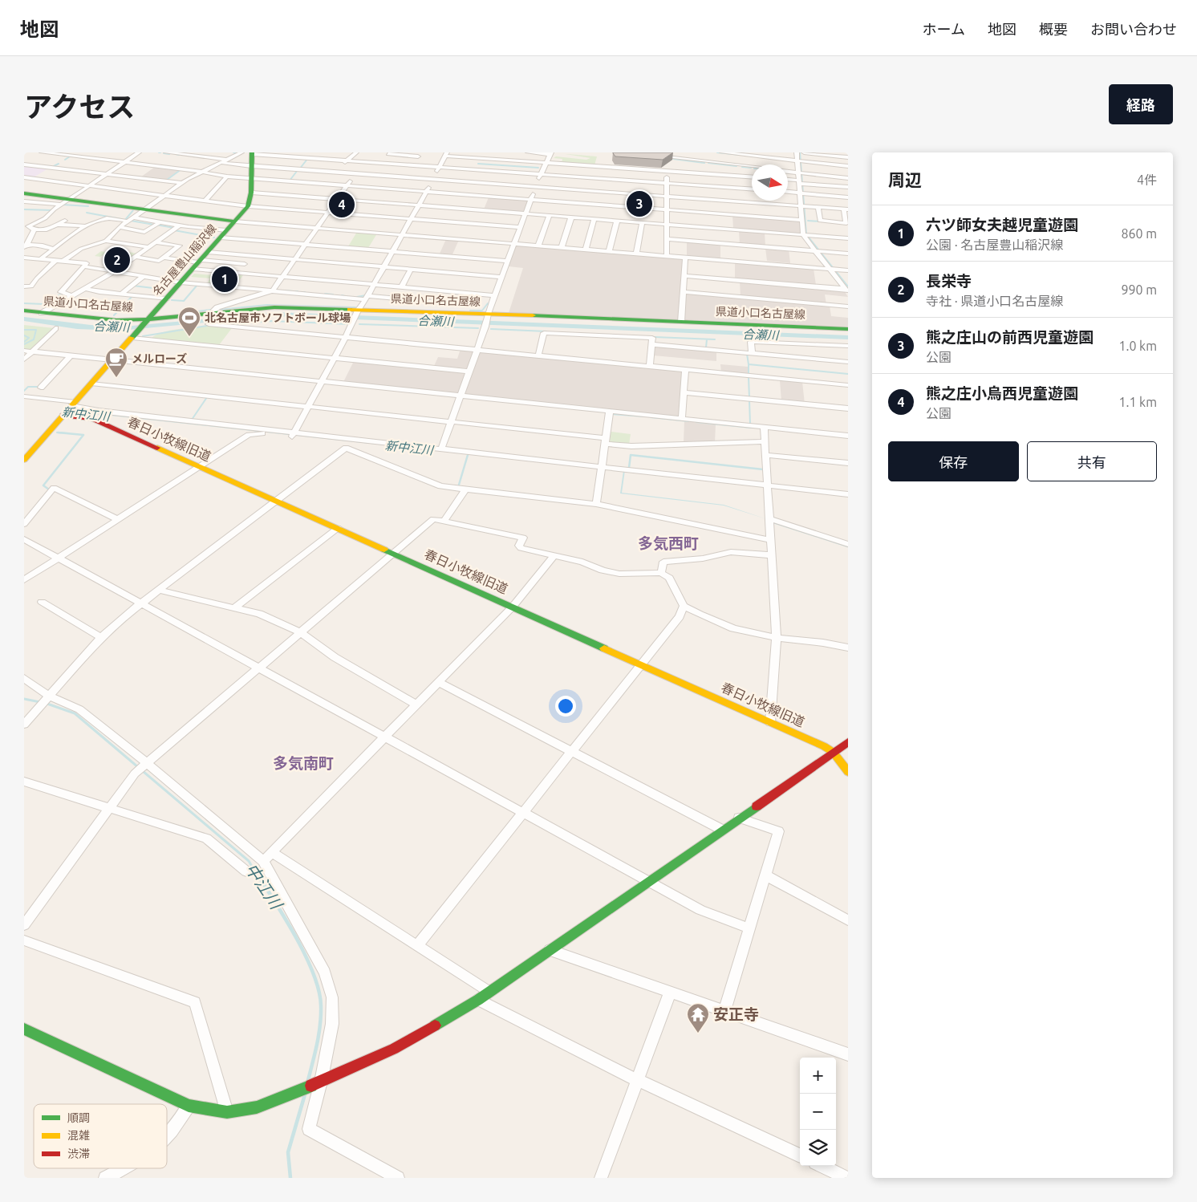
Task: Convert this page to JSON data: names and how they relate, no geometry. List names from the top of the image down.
{
  "streets": {
    "street": ["名古屋豊山稲沢線", "県道小口名古屋線", "春日小牧線旧道"]
  },
  "crossings": [
    ["名古屋豊山稲沢線", "県道小口名古屋線"],
    ["名古屋豊山稲沢線", "春日小牧線旧道"]
  ],
  "districts": ["多気西町", "多気南町"],
  "water": ["合瀬川", "新中江川", "中江川"],
  "places": {
    "sports": ["北名古屋市ソフトボール球場"],
    "cafe": ["メルローズ"],
    "temple": ["安正寺"]
  },
  "legend": ["順調", "混雑", "渋滞"],
  "north": "right",
  "page": {
    "header": "地図",
    "nav": [
      "ホーム",
      "地図",
      "概要",
      "お問い合わせ"
    ],
    "title": "アクセス",
    "buttons": [
      "経路",
      ["保存", "共有"]
    ],
    "heading": ["周辺", "4件"],
    "pins": [
      "3",
      "4",
      "2",
      "1"
    ],
    "list": [
      {
        "mark": "1",
        "name": "六ツ師女夫越児童遊園",
        "note": "公園 · 名古屋豊山稲沢線",
        "value": "860 m"
      },
      {
        "mark": "2",
        "name": "長栄寺",
        "note": "寺社 · 県道小口名古屋線",
        "value": "990 m"
      },
      {
        "mark": "3",
        "name": "熊之庄山の前西児童遊園",
        "note": "公園",
        "value": "1.0 km"
      },
      {
        "mark": "4",
        "name": "熊之庄小烏西児童遊園",
        "note": "公園",
        "value": "1.1 km"
      }
    ],
    "map_buttons": ["+", "−"]
  }
}
